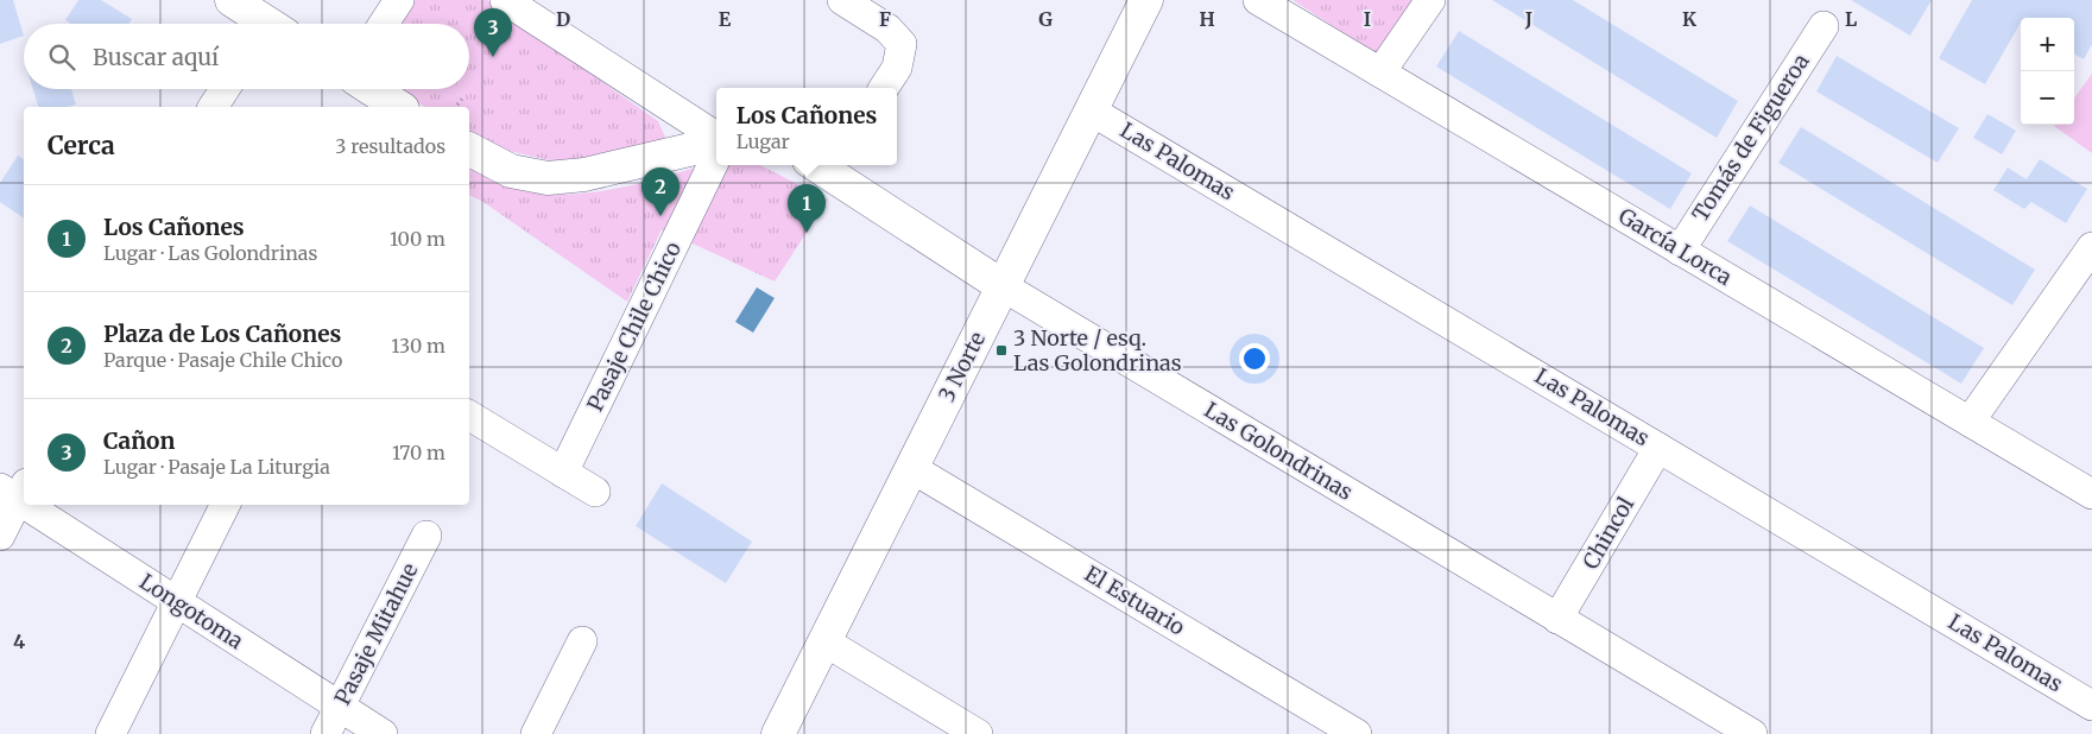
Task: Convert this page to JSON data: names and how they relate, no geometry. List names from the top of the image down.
{
  "streets": {
    "street": [
      "Tomás de Figueroa",
      "Las Palomas",
      "García Lorca",
      "Pasaje Chile Chico",
      "3 Norte",
      "Las Golondrinas",
      "Chincol",
      "El Estuario",
      "Longotoma",
      "Pasaje Mitahue"
    ]
  },
  "crossings": [
    ["Tomás de Figueroa", "García Lorca"],
    ["Las Palomas", "3 Norte"],
    ["Las Palomas", "Chincol"],
    ["3 Norte", "Las Golondrinas"],
    ["3 Norte", "El Estuario"],
    ["Las Golondrinas", "Chincol"],
    ["Longotoma", "Pasaje Mitahue"]
  ],
  "places": {
    "transit": ["3 Norte / esq. Las Golondrinas"]
  },
  "page": {
    "pins": ["3", "2", "1"],
    "map_buttons": ["+", "−"],
    "search": "Buscar aquí",
    "popup": ["Los Cañones", "Lugar"],
    "heading": ["Cerca", "3 resultados"],
    "list": [
      {
        "mark": "1",
        "name": "Los Cañones",
        "note": "Lugar · Las Golondrinas",
        "value": "100 m"
      },
      {
        "mark": "2",
        "name": "Plaza de Los Cañones",
        "note": "Parque · Pasaje Chile Chico",
        "value": "130 m"
      },
      {
        "mark": "3",
        "name": "Cañon",
        "note": "Lugar · Pasaje La Liturgia",
        "value": "170 m"
      }
    ]
  },
  "grid": {
    "columns": [
      "D",
      "E",
      "F",
      "G",
      "H",
      "I",
      "J",
      "K",
      "L"
    ],
    "rows": ["4"]
  }
}
